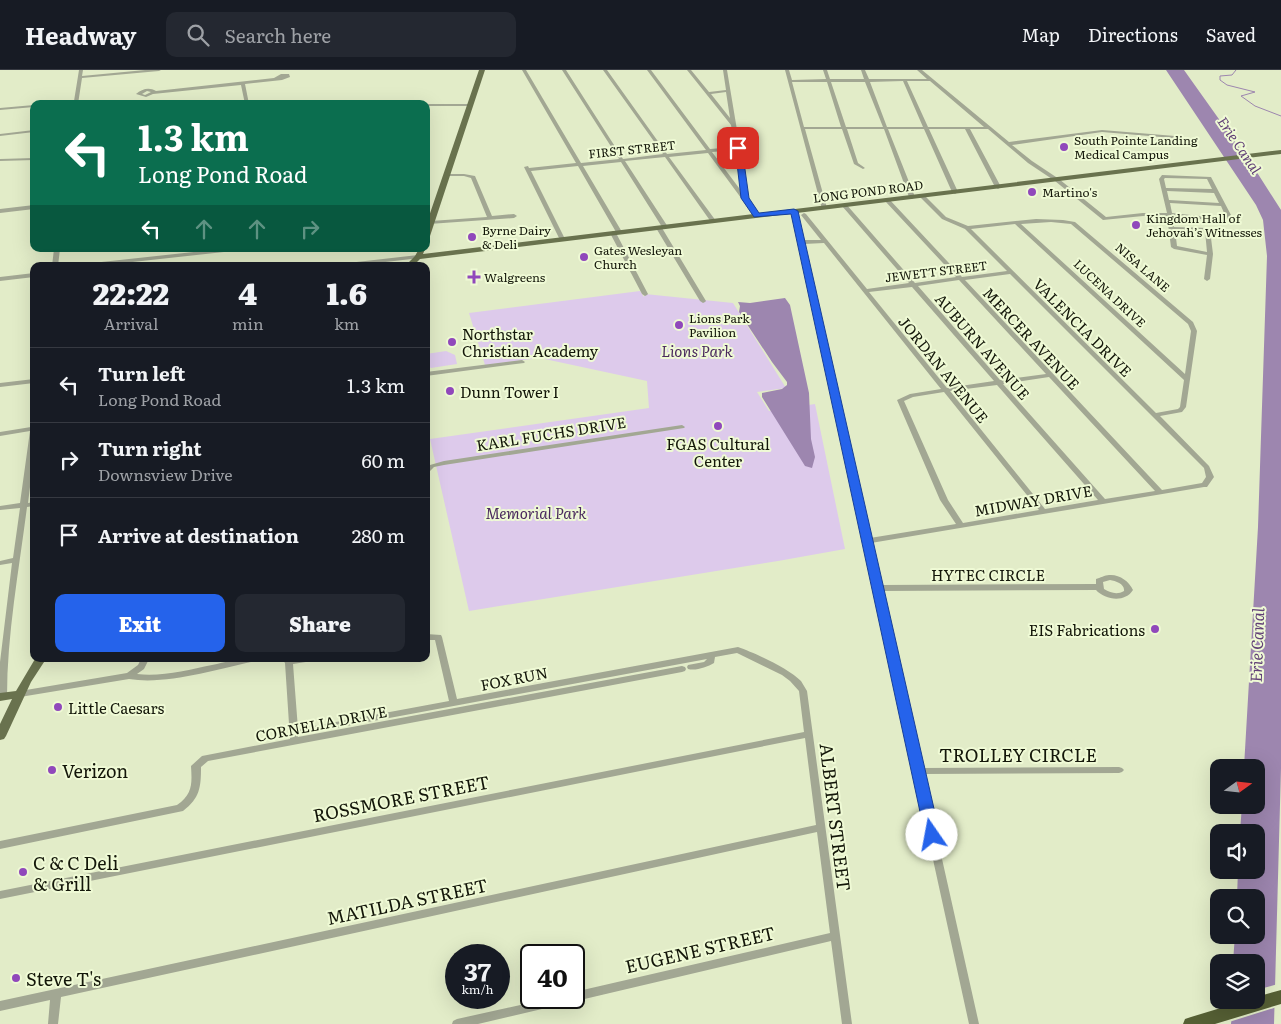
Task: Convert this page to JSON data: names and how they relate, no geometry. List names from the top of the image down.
{
  "streets": {
    "main road": ["LONG POND ROAD"],
    "street": [
      "FIRST STREET",
      "NISA LANE",
      "JEWETT STREET",
      "LUCENA DRIVE",
      "VALENCIA DRIVE",
      "MERCER AVENUE",
      "AUBURN AVENUE",
      "JORDAN AVENUE",
      "KARL FUCHS DRIVE",
      "MIDWAY DRIVE",
      "HYTEC CIRCLE",
      "FOX RUN",
      "CORNELIA DRIVE",
      "TROLLEY CIRCLE",
      "ROSSMORE STREET",
      "ALBERT STREET",
      "MATILDA STREET",
      "EUGENE STREET"
    ]
  },
  "crossings": [
    ["FIRST STREET", "LONG POND ROAD"],
    ["LONG POND ROAD", "VALENCIA DRIVE"],
    ["LONG POND ROAD", "MERCER AVENUE"],
    ["LONG POND ROAD", "AUBURN AVENUE"],
    ["NISA LANE", "LUCENA DRIVE"],
    ["NISA LANE", "VALENCIA DRIVE"],
    ["JEWETT STREET", "VALENCIA DRIVE"],
    ["JEWETT STREET", "MERCER AVENUE"],
    ["JEWETT STREET", "AUBURN AVENUE"],
    ["JEWETT STREET", "JORDAN AVENUE"],
    ["VALENCIA DRIVE", "MIDWAY DRIVE"],
    ["MERCER AVENUE", "MIDWAY DRIVE"],
    ["AUBURN AVENUE", "MIDWAY DRIVE"],
    ["JORDAN AVENUE", "MIDWAY DRIVE"],
    ["FOX RUN", "CORNELIA DRIVE"],
    ["FOX RUN", "ALBERT STREET"],
    ["ROSSMORE STREET", "ALBERT STREET"],
    ["ALBERT STREET", "MATILDA STREET"],
    ["ALBERT STREET", "EUGENE STREET"]
  ],
  "water": ["Erie Canal"],
  "parks": ["Lions Park", "Memorial Park"],
  "places": {
    "other": [
      "South Pointe Landing Medical Campus",
      "Martino's",
      "Kingdom Hall of Jehovah’s Witnesses",
      "Byrne Dairy & Deli",
      "Gates Wesleyan Church",
      "Lions Park Pavilion",
      "Northstar Christian Academy",
      "Dunn Tower I",
      "FGAS Cultural Center",
      "EIS Fabrications",
      "Little Caesars",
      "Verizon",
      "C & C Deli & Grill",
      "Steve T's"
    ],
    "health": ["Walgreens"]
  },
  "north": "right",
  "page": {
    "header": "Headway",
    "search": "Search here",
    "nav": ["Map", "Directions", "Saved"],
    "turn": ["1.3 km", "Long Pond Road"],
    "eta": [
      "22:22",
      "Arrival",
      "4",
      "min",
      "1.6",
      "km"
    ],
    "list": [
      {
        "name": "Turn left",
        "note": "Long Pond Road",
        "value": "1.3 km"
      },
      {
        "name": "Turn right",
        "note": "Downsview Drive",
        "value": "60 m"
      },
      {
        "name": "Arrive at destination",
        "value": "280 m"
      }
    ],
    "buttons": ["Exit", "Share"],
    "speed": "37 km/h",
    "limit": "40"
  }
}
